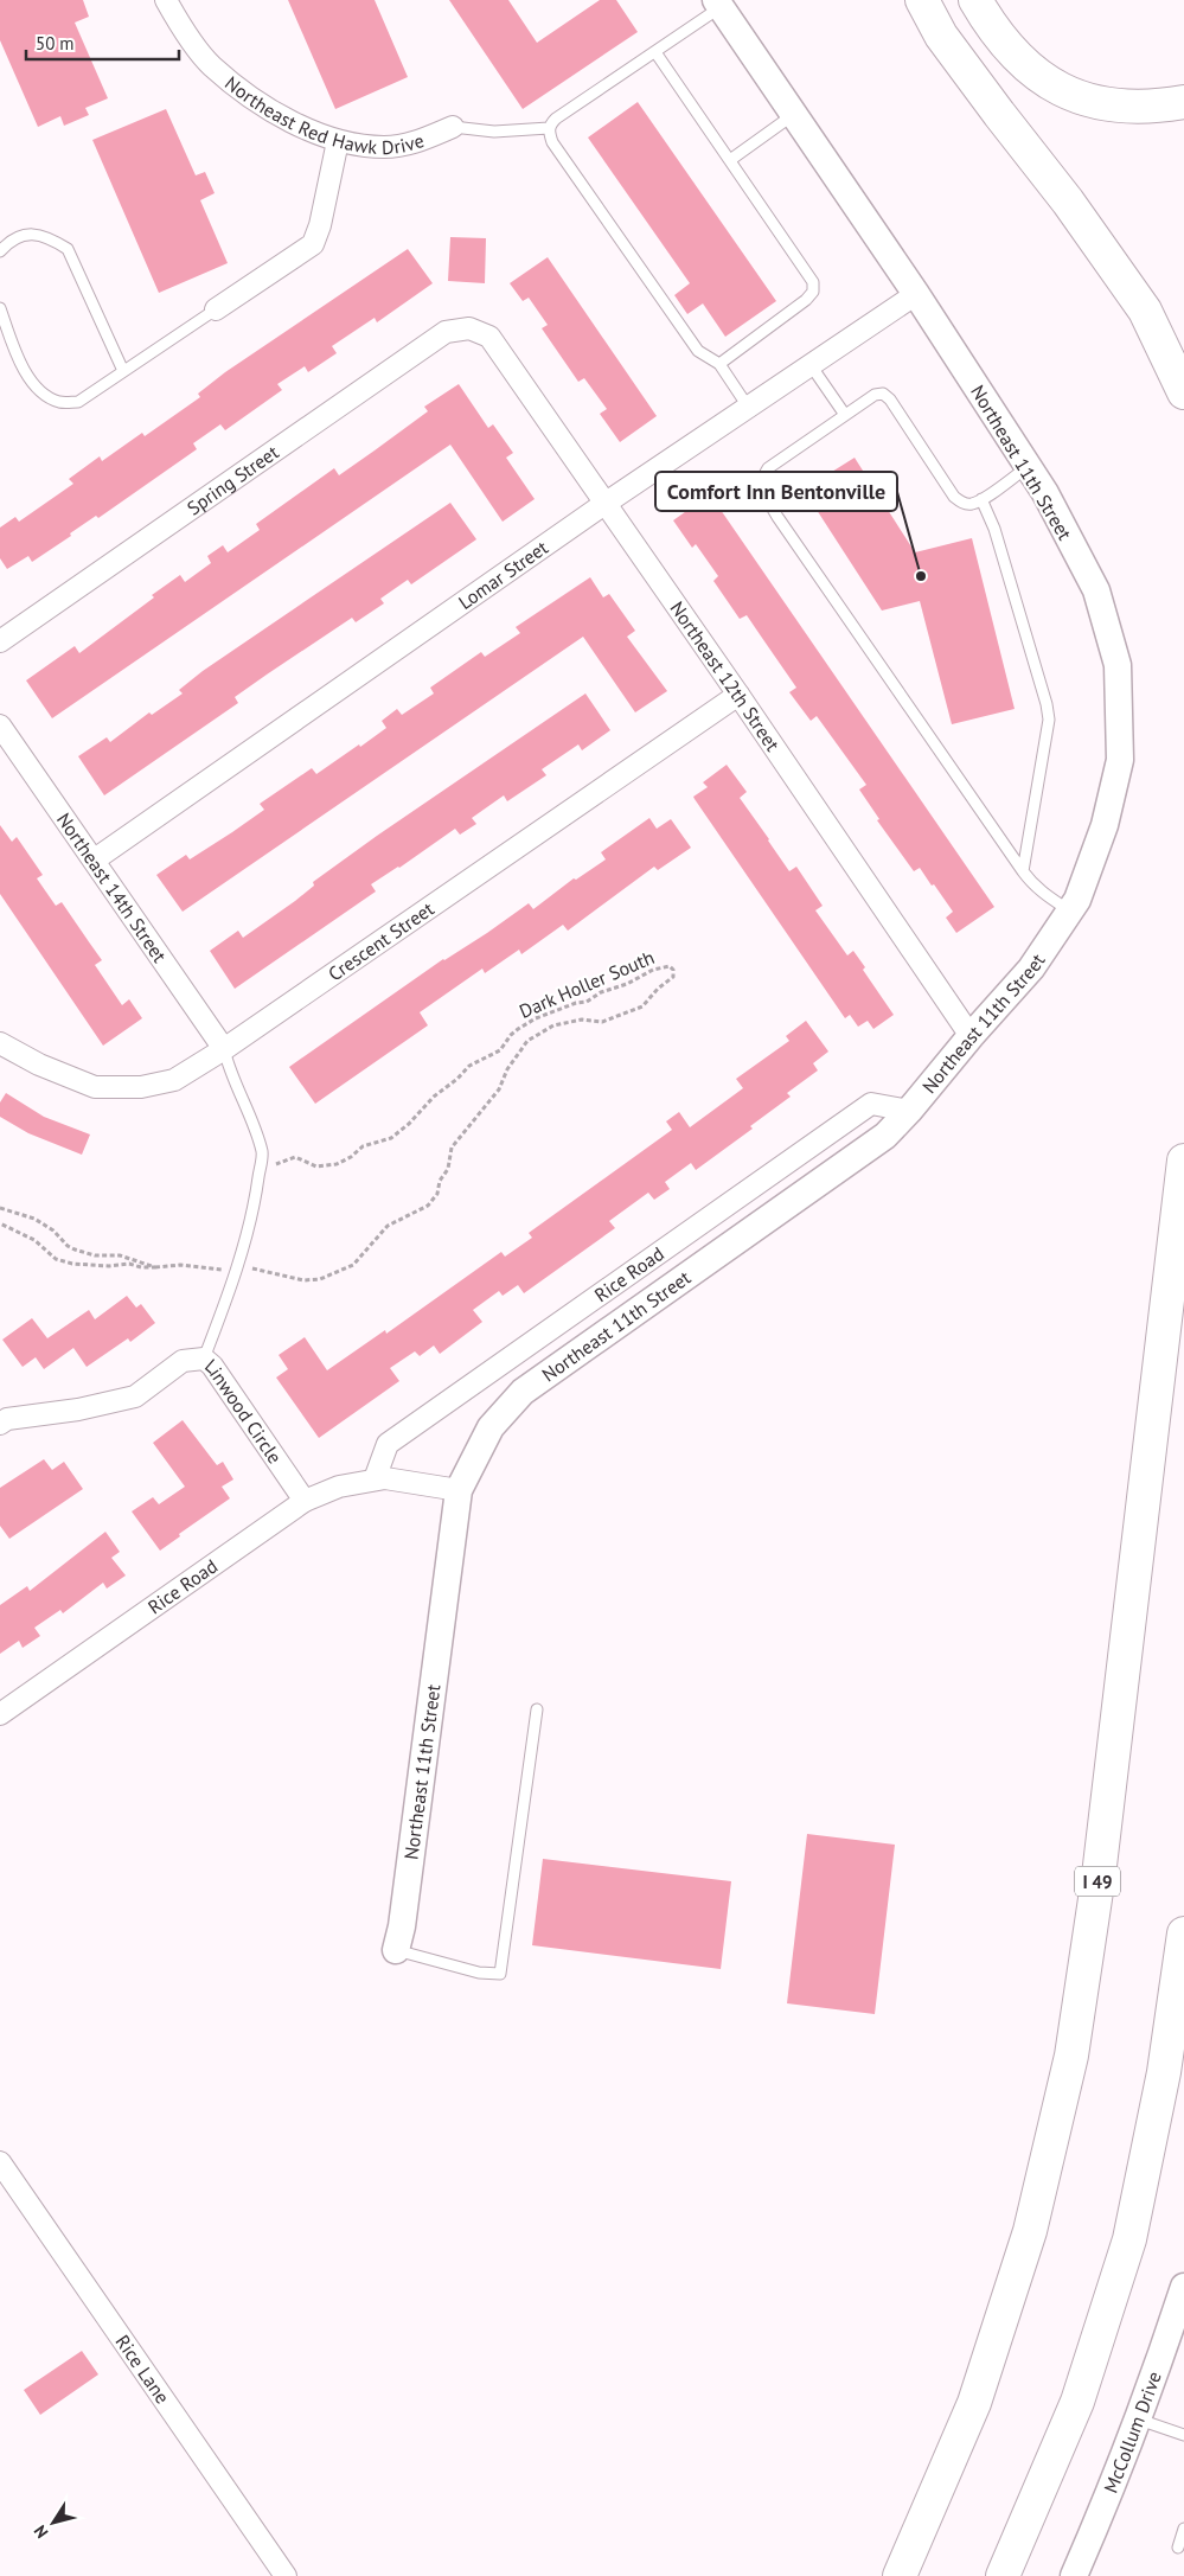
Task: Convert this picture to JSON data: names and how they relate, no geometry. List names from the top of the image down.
{
  "streets": {
    "highway": ["I 49"],
    "street": [
      "Northeast Red Hawk Drive",
      "Northeast 11th Street",
      "Spring Street",
      "Lomar Street",
      "Northeast 12th Street",
      "Northeast 14th Street",
      "Crescent Street",
      "Rice Road",
      "Linwood Circle",
      "Rice Lane",
      "McCollum Drive"
    ],
    "path": ["Dark Holler South"]
  },
  "crossings": [
    ["Northeast 11th Street", "Lomar Street"],
    ["Northeast 11th Street", "Northeast 12th Street"],
    ["Northeast 11th Street", "Rice Road"],
    ["Spring Street", "Northeast 12th Street"],
    ["Lomar Street", "Northeast 12th Street"],
    ["Lomar Street", "Northeast 14th Street"],
    ["Northeast 12th Street", "Crescent Street"],
    ["Northeast 14th Street", "Crescent Street"],
    ["Rice Road", "Linwood Circle"]
  ],
  "places": ["Comfort Inn Bentonville"],
  "scale_bar": "50 m",
  "north": "bottom left"
}
